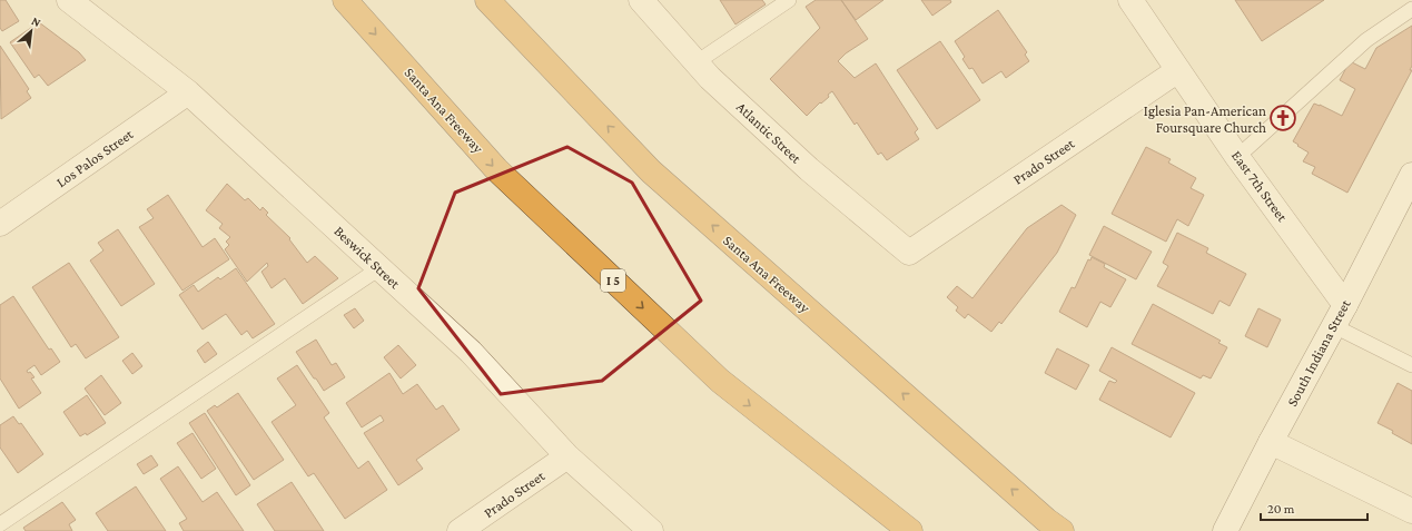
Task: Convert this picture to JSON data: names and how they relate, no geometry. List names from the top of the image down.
{
  "streets": {
    "highway": ["Santa Ana Freeway", "I 5"],
    "street": [
      "Atlantic Street",
      "Los Palos Street",
      "Prado Street",
      "East 7th Street",
      "Beswick Street",
      "South Indiana Street"
    ]
  },
  "crossings": [
    ["Atlantic Street", "Prado Street"],
    ["Los Palos Street", "Beswick Street"],
    ["Prado Street", "East 7th Street"],
    ["Prado Street", "Beswick Street"],
    ["East 7th Street", "South Indiana Street"]
  ],
  "places": {
    "church": ["Iglesia Pan-American Foursquare Church"]
  },
  "scale_bar": "20 m",
  "north": "top right"
}
